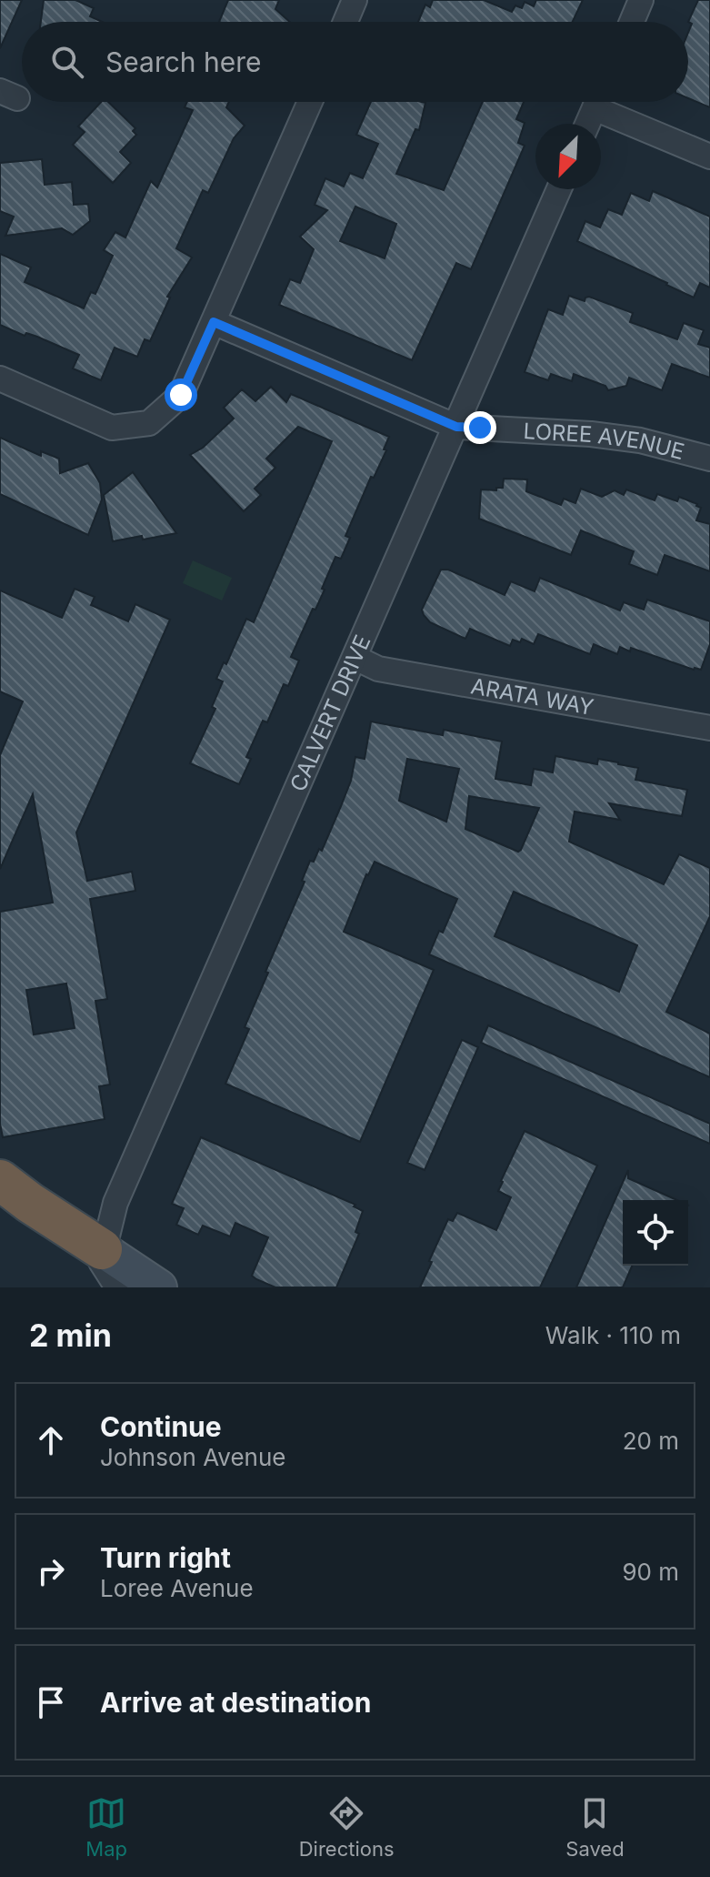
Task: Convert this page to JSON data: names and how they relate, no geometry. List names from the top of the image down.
{
  "streets": {
    "street": ["LOREE AVENUE", "ARATA WAY", "CALVERT DRIVE"]
  },
  "crossings": [
    ["LOREE AVENUE", "CALVERT DRIVE"],
    ["ARATA WAY", "CALVERT DRIVE"]
  ],
  "north": "bottom left",
  "page": {
    "search": "Search here",
    "heading": ["2 min", "Walk · 110 m"],
    "list": [
      ["Continue", "Johnson Avenue", "20 m"],
      ["Turn right", "Loree Avenue", "90 m"],
      "Arrive at destination"
    ],
    "nav": ["Map", "Directions", "Saved"]
  }
}
